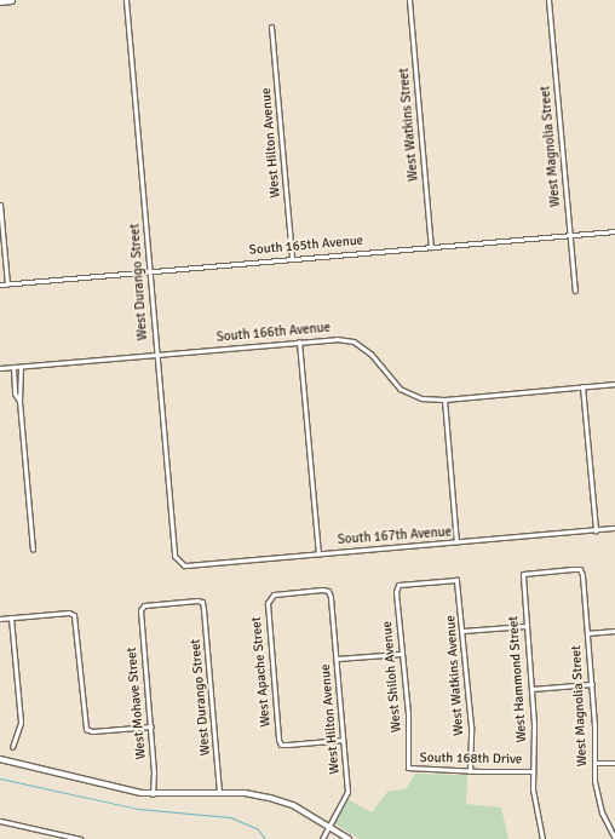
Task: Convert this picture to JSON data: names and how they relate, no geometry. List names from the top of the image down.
{
  "streets": {
    "street": [
      "West Watkins Street",
      "West Hilton Avenue",
      "West Magnolia Street",
      "South 165th Avenue",
      "West Durango Street",
      "South 166th Avenue",
      "South 167th Avenue",
      "West Apache Street",
      "West Watkins Avenue",
      "West Shiloh Avenue",
      "West Hammond Street",
      "West Mohave Street",
      "South 168th Drive"
    ]
  },
  "crossings": [
    ["West Watkins Street", "South 165th Avenue"],
    ["West Hilton Avenue", "South 165th Avenue"],
    ["West Hilton Avenue", "West Apache Street"],
    ["West Magnolia Street", "South 165th Avenue"],
    ["West Magnolia Street", "West Hammond Street"],
    ["South 165th Avenue", "West Durango Street"],
    ["West Durango Street", "South 166th Avenue"],
    ["West Durango Street", "South 167th Avenue"],
    ["West Durango Street", "West Mohave Street"],
    ["West Watkins Avenue", "West Shiloh Avenue"],
    ["West Watkins Avenue", "South 168th Drive"],
    ["West Shiloh Avenue", "South 168th Drive"],
    ["West Hammond Street", "South 168th Drive"]
  ]
}
